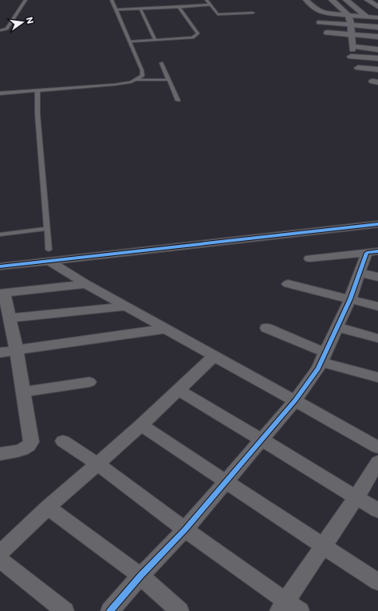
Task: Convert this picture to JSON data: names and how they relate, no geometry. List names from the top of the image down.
{
  "north": "right"
}
